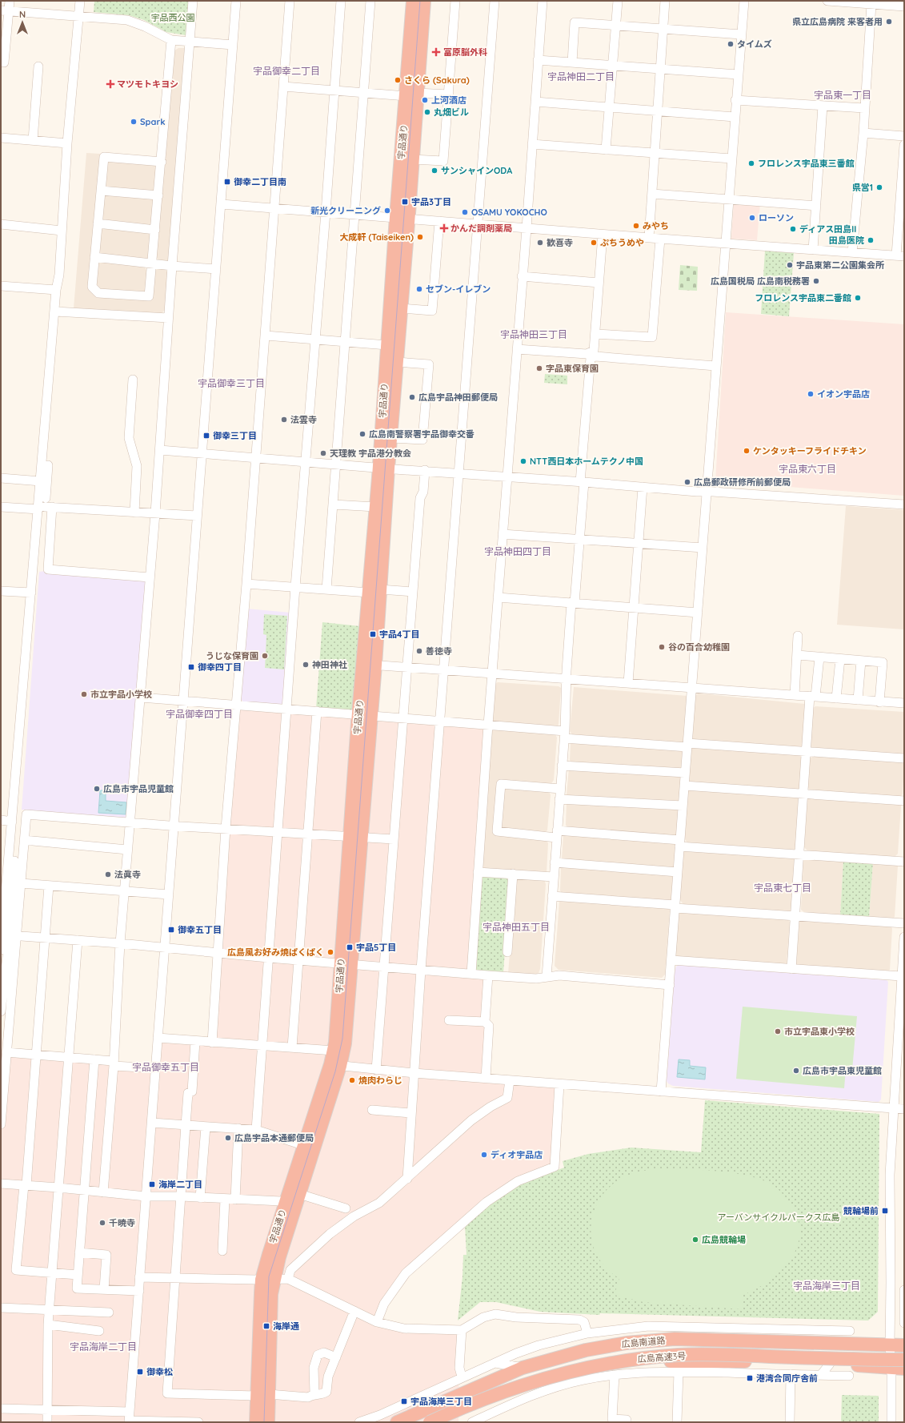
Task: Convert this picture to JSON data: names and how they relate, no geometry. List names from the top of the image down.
{
  "streets": {
    "highway": ["宇品通り", "広島南道路", "広島高速3号"]
  },
  "districts": [
    "宇品御幸二丁目",
    "宇品神田二丁目",
    "宇品東一丁目",
    "宇品神田三丁目",
    "宇品御幸三丁目",
    "宇品東六丁目",
    "宇品神田四丁目",
    "宇品御幸四丁目",
    "宇品東七丁目",
    "宇品神田五丁目",
    "宇品御幸五丁目",
    "宇品海岸三丁目",
    "宇品海岸二丁目"
  ],
  "parks": ["宇品西公園", "アーバンサイクルパークス広島"],
  "places": {
    "other": [
      "県立広島病院 来客者用",
      "タイムズ",
      "さくら (Sakura)",
      "上河酒店",
      "丸畑ビル",
      "Spark",
      "フロレンス宇品東三番館",
      "サンシャインODA",
      "県営1",
      "新光クリーニング",
      "OSAMU YOKOCHO",
      "ローソン",
      "みやち",
      "ディアス田島II",
      "大成軒 (Taiseiken)",
      "田島医院",
      "歓喜寺",
      "ぷちうめや",
      "宇品東第二公園集会所",
      "広島国税局 広島南税務署",
      "セブン-イレブン",
      "フロレンス宇品東二番館",
      "字品東保育園",
      "イオン宇品店",
      "広島宇品神田郵便局",
      "法雲寺",
      "広島南警察署宇品御幸交番",
      "ケンタッキーフライドチキン",
      "天理教 宇品港分教会",
      "NTT西日本ホームテクノ中国",
      "広島郵政研修所前郵便局",
      "谷の百合幼稚園",
      "善徳寺",
      "うじな保育園",
      "神田神社",
      "市立宇品小学校",
      "広島市宇品児童館",
      "法眞寺",
      "広島風お好み焼ぱくぱく",
      "市立宇品東小学校",
      "広島市宇品東児童館",
      "焼肉わらじ",
      "広島宇品本通郵便局",
      "ディオ宇品店",
      "千暁寺",
      "広島競輪場"
    ],
    "health": ["冨原脳外科", "マツモトキヨシ", "かんだ調剤薬局"],
    "transit": [
      "御幸二丁目南",
      "宇品3丁目",
      "御幸三丁目",
      "宇品4丁目",
      "御幸四丁目",
      "御幸五丁目",
      "宇品5丁目",
      "海岸二丁目",
      "競輪場前",
      "海岸通",
      "御幸松",
      "港湾合同庁舎前",
      "宇品海岸三丁目"
    ]
  },
  "north": "top"
}
